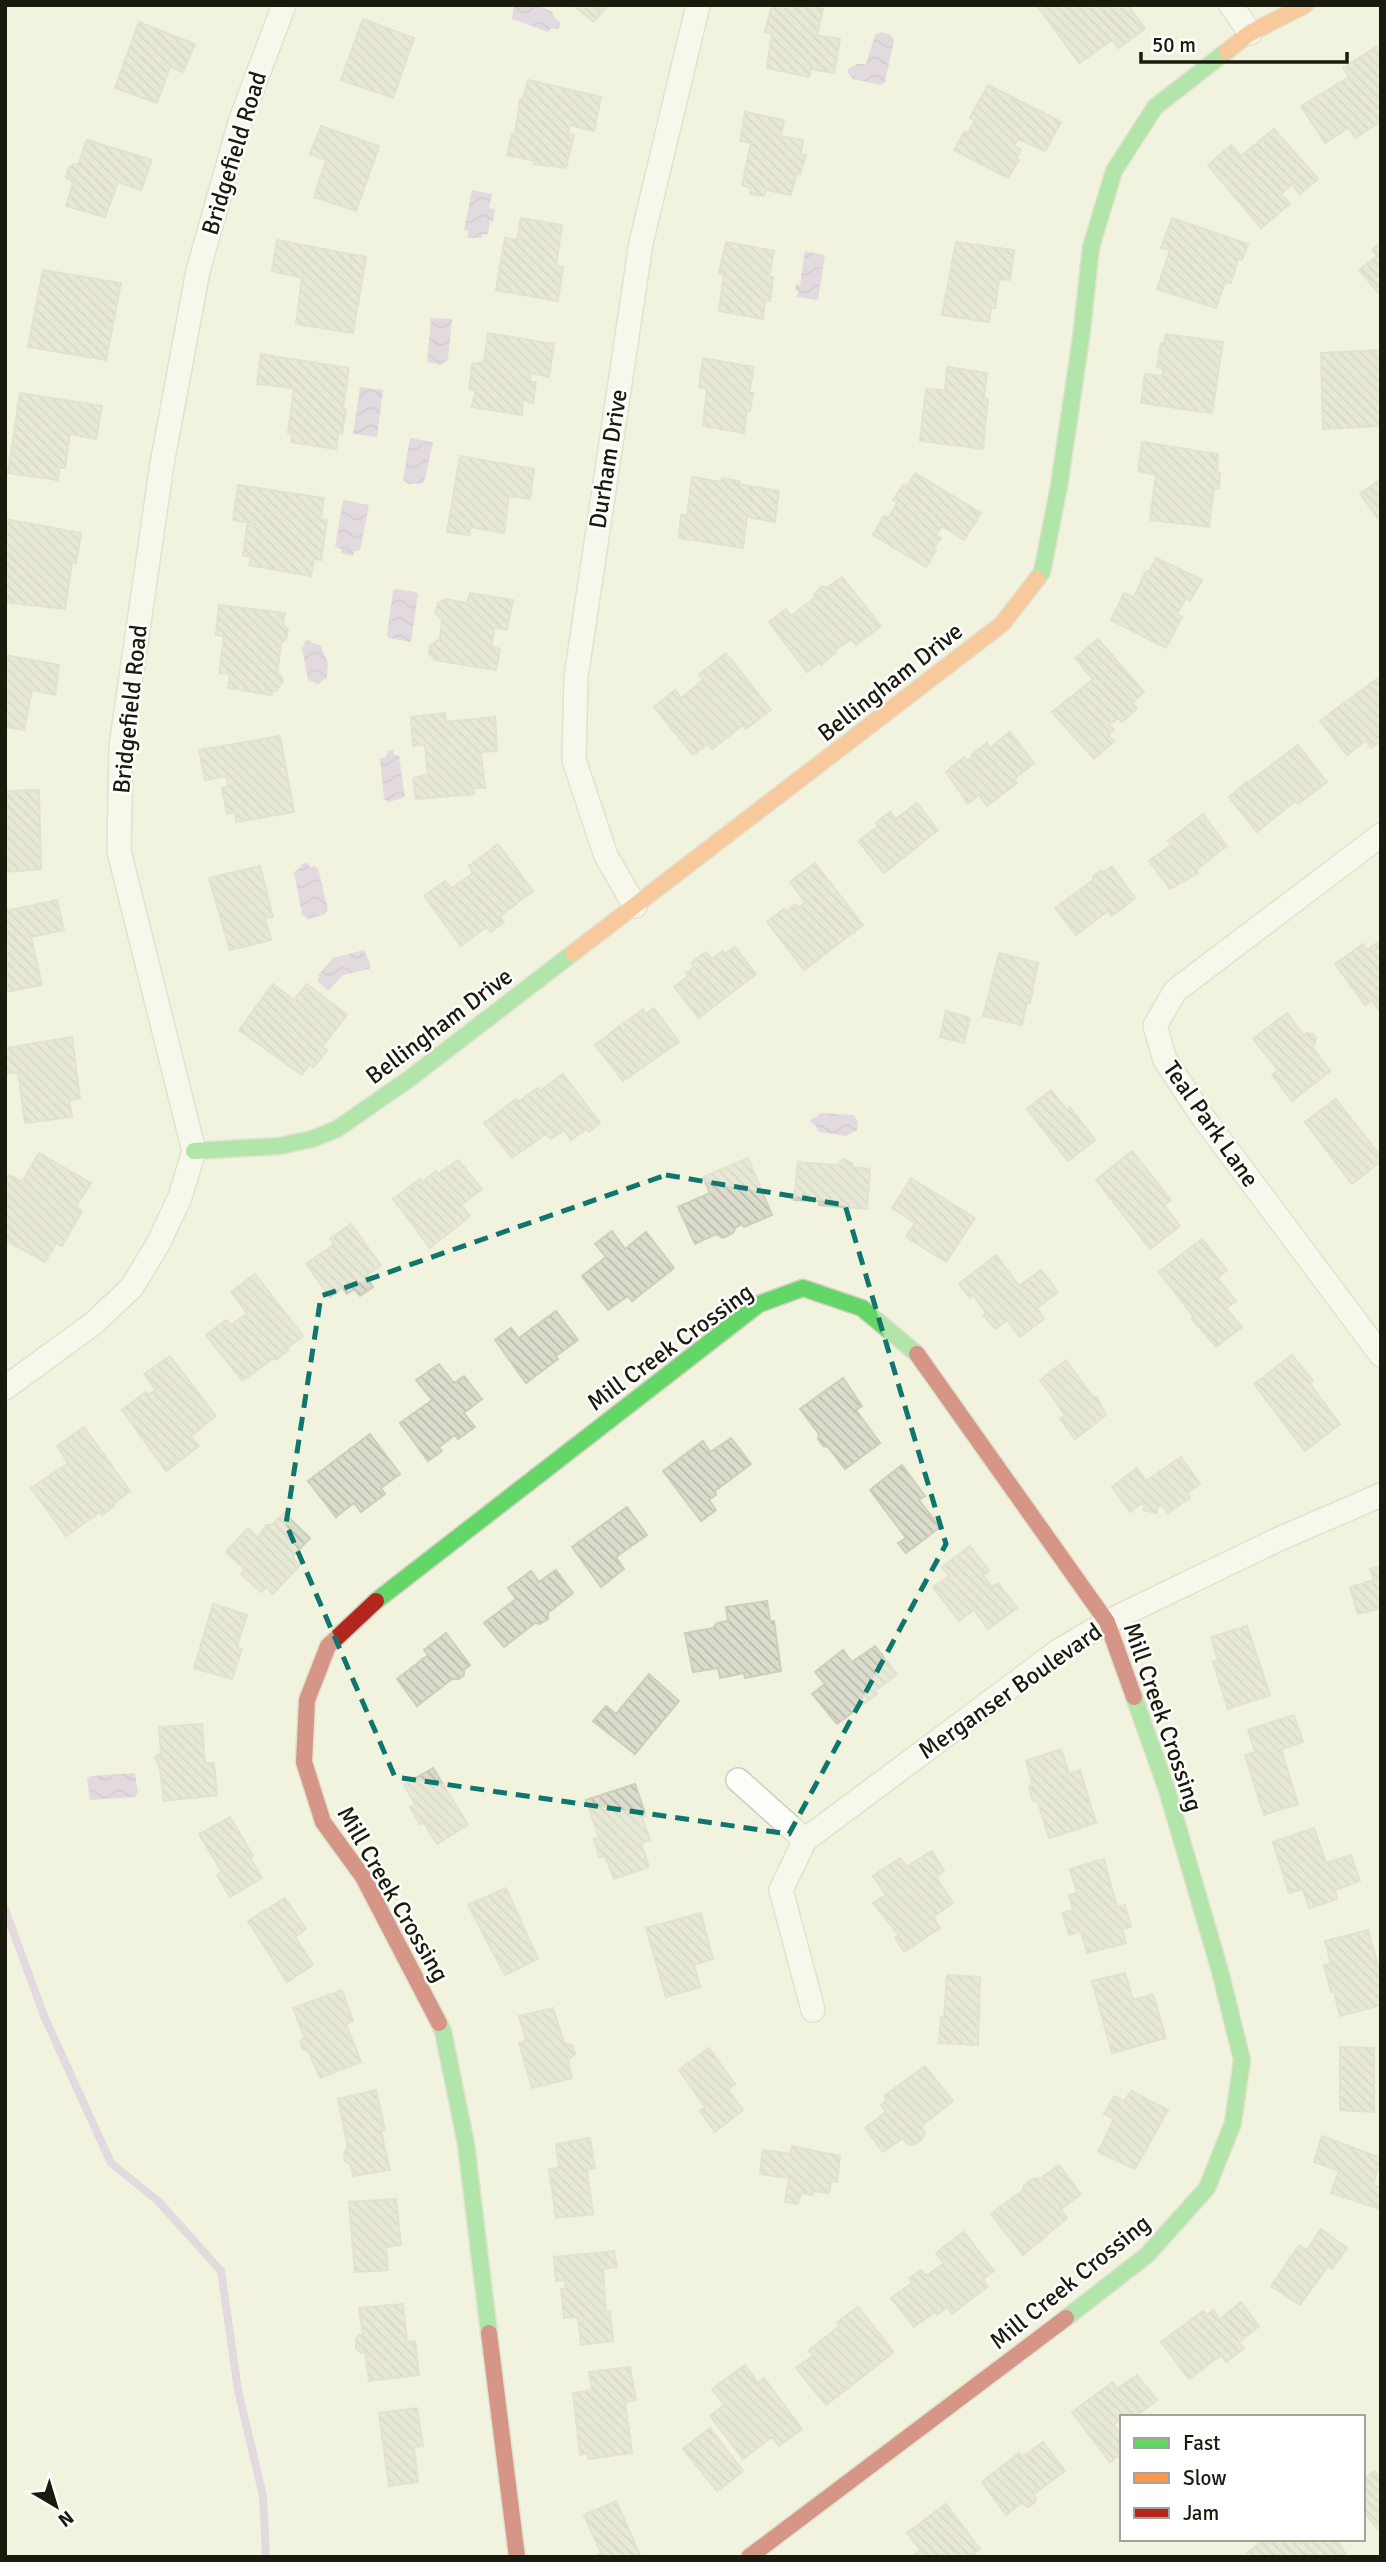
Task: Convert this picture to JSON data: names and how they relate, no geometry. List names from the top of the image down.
{
  "streets": {
    "street": [
      "Bridgefield Road",
      "Durham Drive",
      "Bellingham Drive",
      "Teal Park Lane",
      "Mill Creek Crossing",
      "Merganser Boulevard"
    ]
  },
  "crossings": [
    ["Bridgefield Road", "Bellingham Drive"],
    ["Durham Drive", "Bellingham Drive"],
    ["Mill Creek Crossing", "Merganser Boulevard"]
  ],
  "legend": ["Fast", "Slow", "Jam"],
  "scale_bar": "50 m",
  "north": "bottom right"
}
